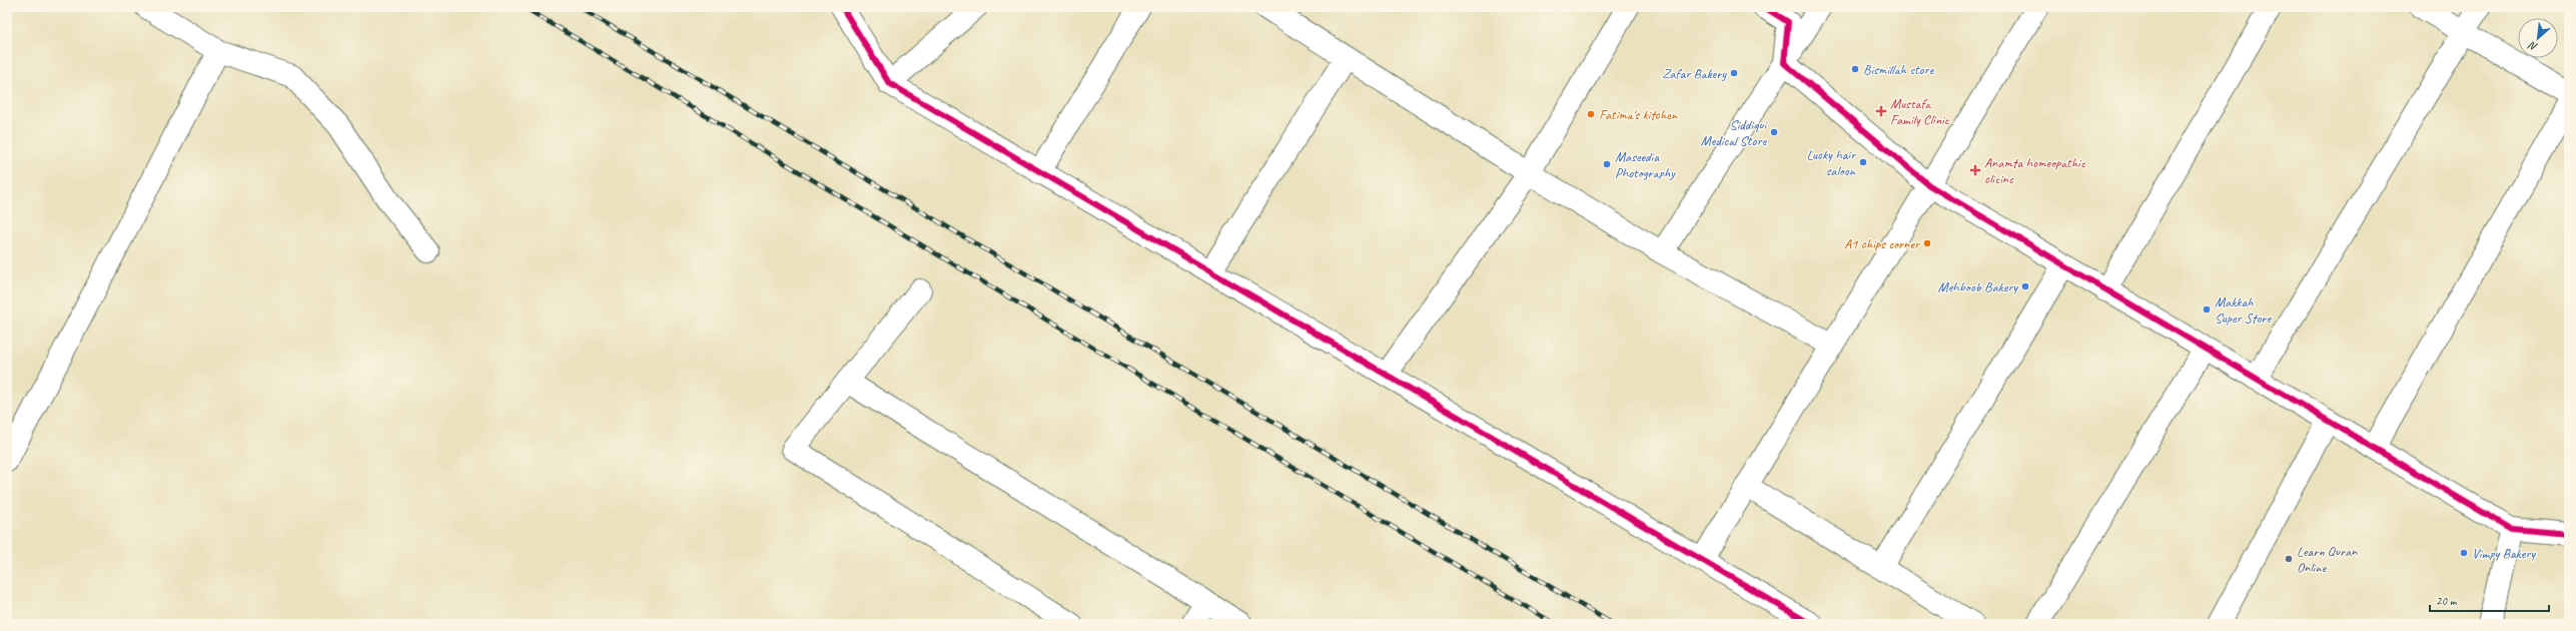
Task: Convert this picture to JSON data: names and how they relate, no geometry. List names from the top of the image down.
{
  "places": {
    "other": [
      "Bismillah store",
      "Zafar Bakery",
      "Fatima's kitchen",
      "Siddiqui Medical Store",
      "Lucky hair saloon",
      "Maseedia Photography",
      "A1 chips corner",
      "Mehboob Bakery",
      "Makkah Super Store",
      "Vimpy Bakery",
      "Learn Quran Online"
    ],
    "health": ["Mustafa Family Clinic", "Anamta homeopathic clicinc"]
  },
  "scale_bar": "20 m",
  "north": "bottom left"
}
